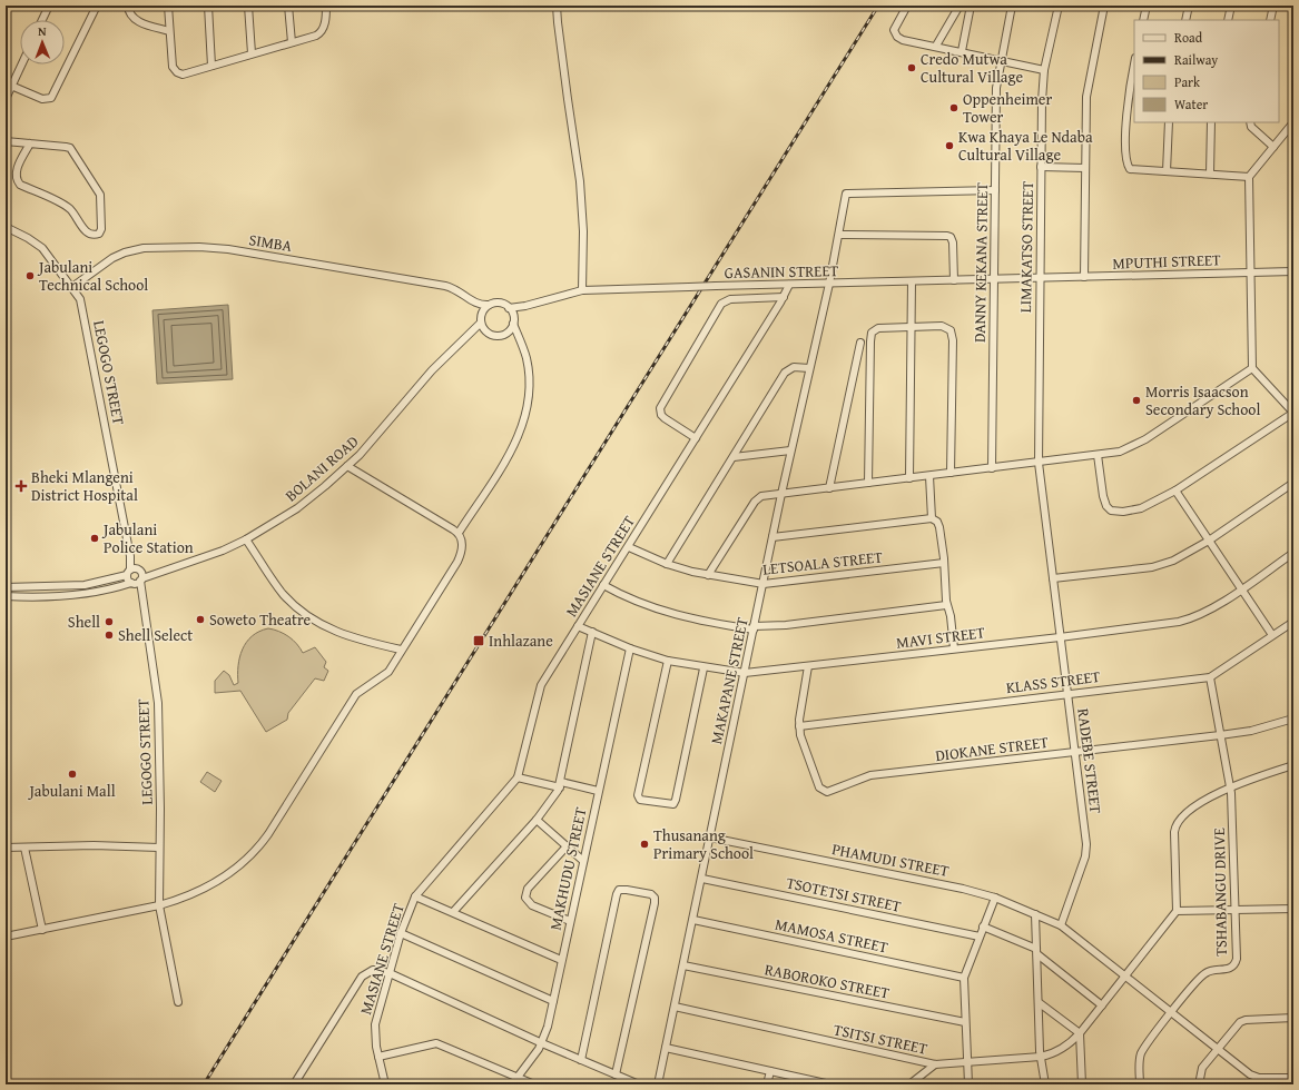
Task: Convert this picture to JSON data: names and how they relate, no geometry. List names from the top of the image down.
{
  "streets": {
    "street": [
      "SIMBA",
      "LIMAKATSO STREET",
      "MPUTHI STREET",
      "DANNY KEKANA STREET",
      "GASANIN STREET",
      "LEGOGO STREET",
      "BOLANI ROAD",
      "LETSOALA STREET",
      "MASIANE STREET",
      "MAVI STREET",
      "MAKAPANE STREET",
      "KLASS STREET",
      "DIOKANE STREET",
      "RADEBE STREET",
      "PHAMUDI STREET",
      "MAKHUDU STREET",
      "TSHABANGU DRIVE",
      "TSOTETSI STREET",
      "MAMOSA STREET",
      "RABOROKO STREET",
      "TSITSI STREET"
    ]
  },
  "crossings": [
    ["SIMBA", "LEGOGO STREET"],
    ["LIMAKATSO STREET", "MPUTHI STREET"],
    ["LIMAKATSO STREET", "GASANIN STREET"],
    ["LIMAKATSO STREET", "RADEBE STREET"],
    ["MPUTHI STREET", "GASANIN STREET"],
    ["DANNY KEKANA STREET", "GASANIN STREET"],
    ["DANNY KEKANA STREET", "MAKAPANE STREET"],
    ["GASANIN STREET", "BOLANI ROAD"],
    ["GASANIN STREET", "MASIANE STREET"],
    ["GASANIN STREET", "MAKAPANE STREET"],
    ["LEGOGO STREET", "BOLANI ROAD"],
    ["LETSOALA STREET", "MASIANE STREET"],
    ["LETSOALA STREET", "MAKAPANE STREET"],
    ["MASIANE STREET", "MAVI STREET"],
    ["MAVI STREET", "MAKAPANE STREET"],
    ["MAVI STREET", "DIOKANE STREET"],
    ["MAVI STREET", "RADEBE STREET"],
    ["MAVI STREET", "MAKHUDU STREET"],
    ["MAKAPANE STREET", "PHAMUDI STREET"],
    ["MAKAPANE STREET", "TSOTETSI STREET"],
    ["MAKAPANE STREET", "MAMOSA STREET"],
    ["MAKAPANE STREET", "RABOROKO STREET"],
    ["MAKAPANE STREET", "TSITSI STREET"],
    ["KLASS STREET", "DIOKANE STREET"],
    ["KLASS STREET", "RADEBE STREET"],
    ["KLASS STREET", "TSHABANGU DRIVE"],
    ["DIOKANE STREET", "RADEBE STREET"],
    ["DIOKANE STREET", "TSHABANGU DRIVE"],
    ["RADEBE STREET", "PHAMUDI STREET"],
    ["PHAMUDI STREET", "TSHABANGU DRIVE"],
    ["PHAMUDI STREET", "TSITSI STREET"]
  ],
  "places": {
    "other": [
      "Credo Mutwa Cultural Village",
      "Oppenheimer Tower",
      "Kwa Khaya Le Ndaba Cultural Village",
      "Jabulani Technical School",
      "Morris Isaacson Secondary School",
      "Jabulani Police Station",
      "Soweto Theatre",
      "Shell",
      "Shell Select",
      "Jabulani Mall",
      "Thusanang Primary School"
    ],
    "health": ["Bheki Mlangeni District Hospital"],
    "transit": ["Inhlazane"]
  },
  "legend": [
    "Road",
    "Railway",
    "Park",
    "Water"
  ],
  "north": "top"
}
